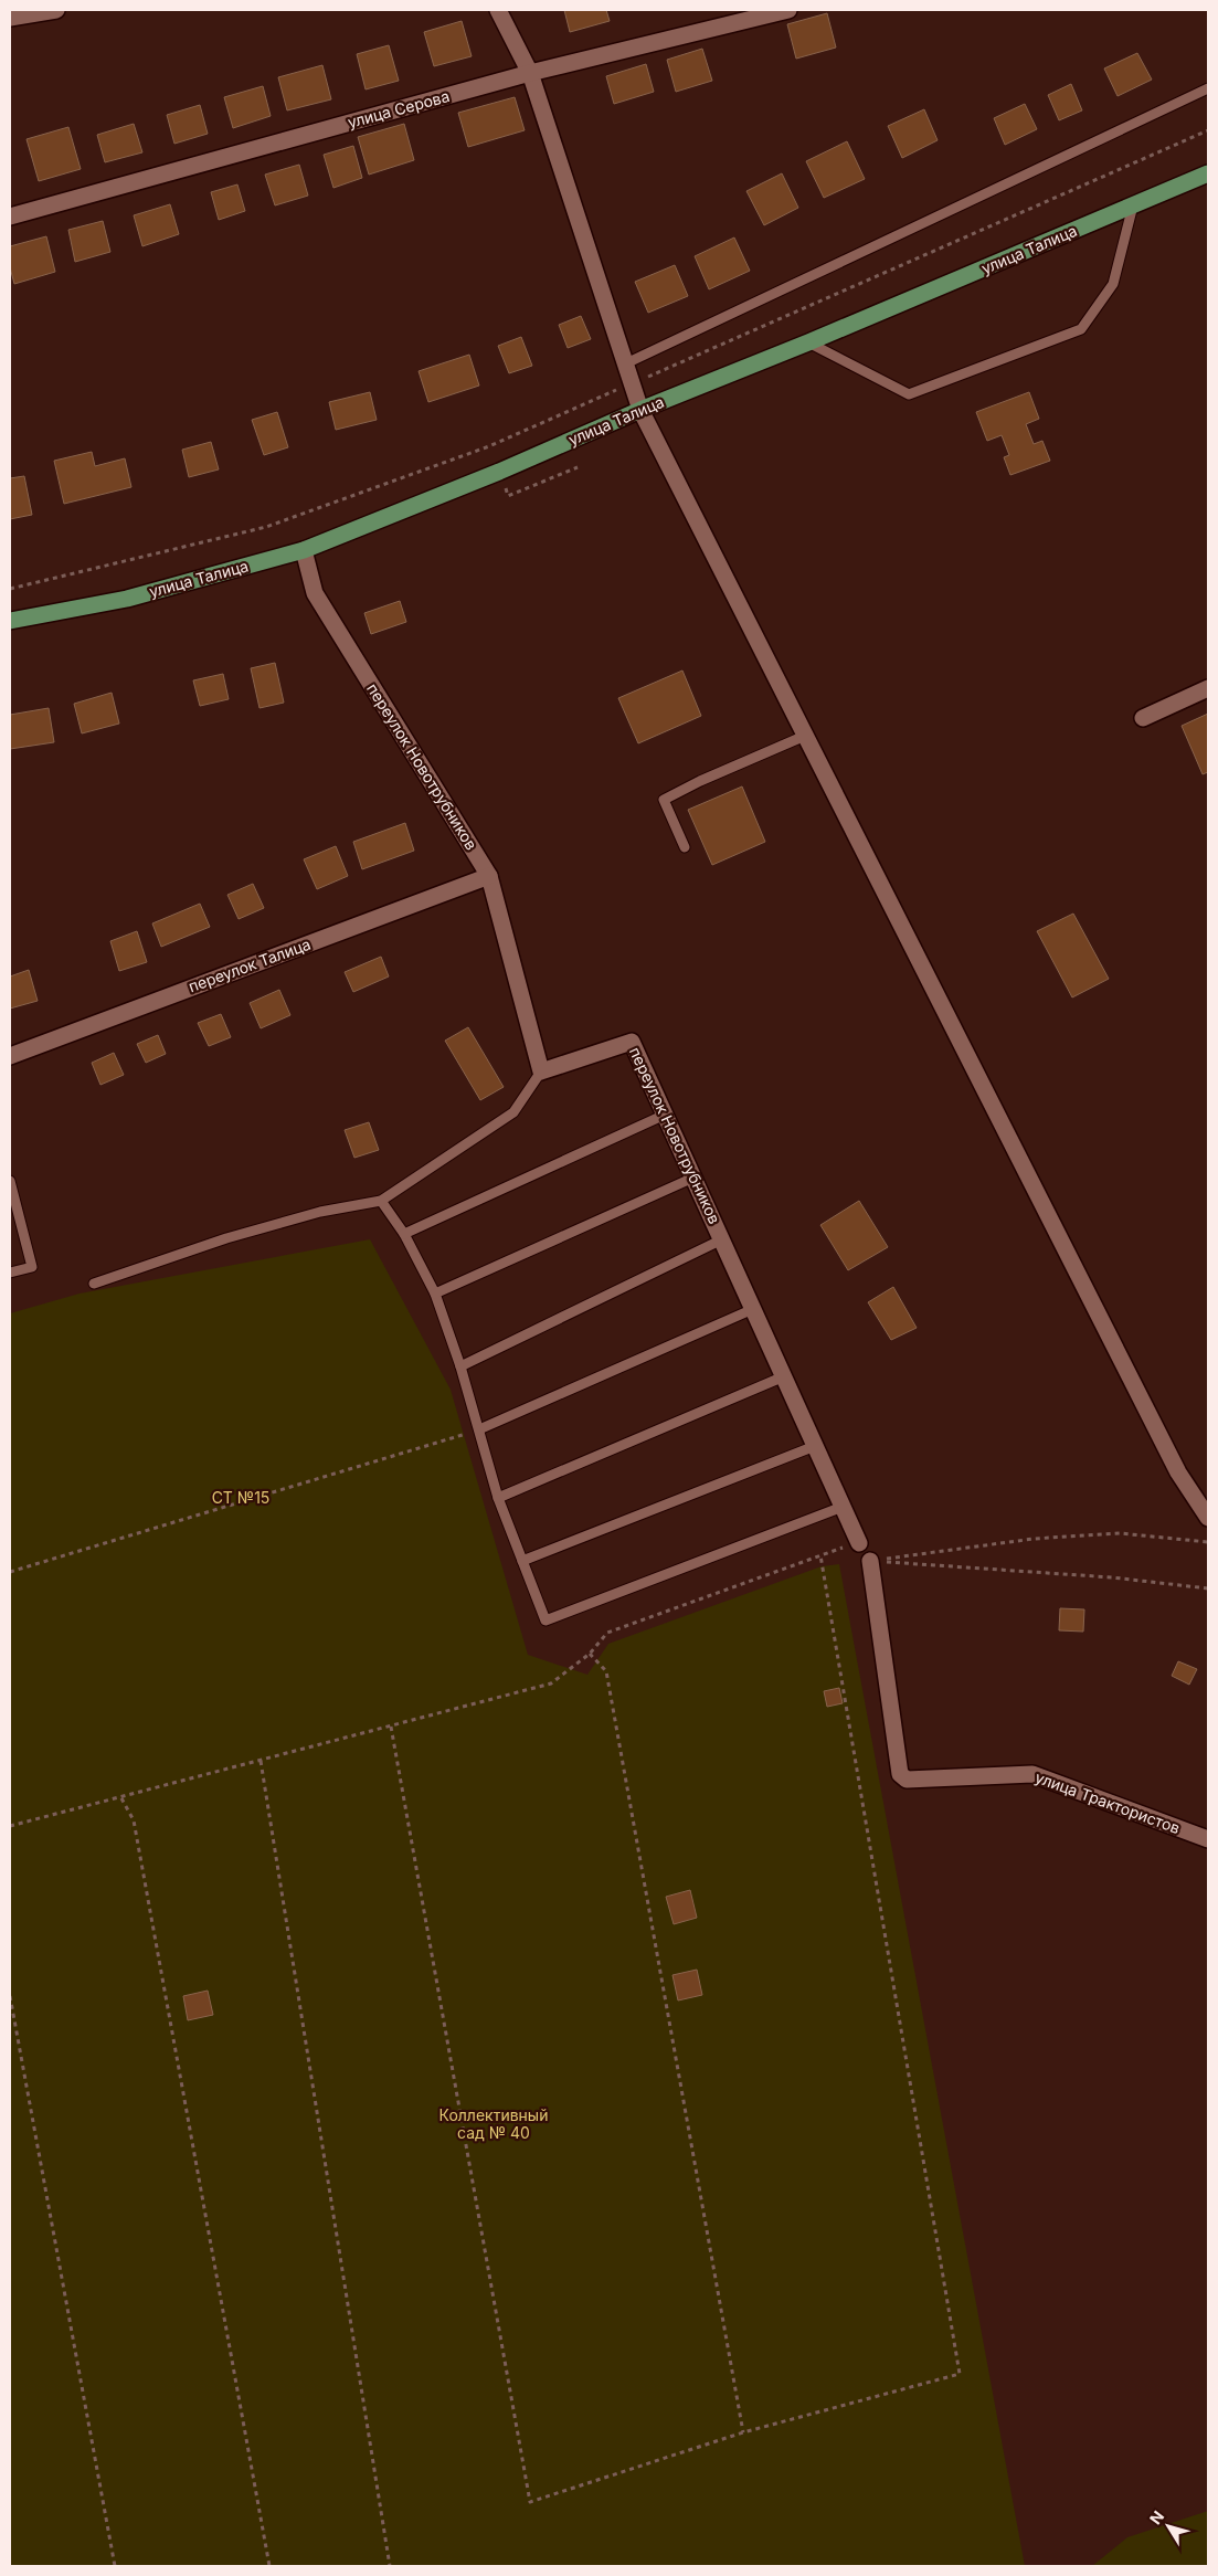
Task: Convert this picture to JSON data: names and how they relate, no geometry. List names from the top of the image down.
{
  "streets": {
    "main road": ["улица Талица"],
    "street": [
      "улица Серова",
      "переулок Новотрубников",
      "переулок Талица",
      "улица Трактористов"
    ]
  },
  "crossings": [
    ["улица Талица", "переулок Новотрубников"],
    ["переулок Новотрубников", "переулок Талица"]
  ],
  "parks": ["СТ №15", "Коллективный сад № 40"],
  "north": "top left"
}
